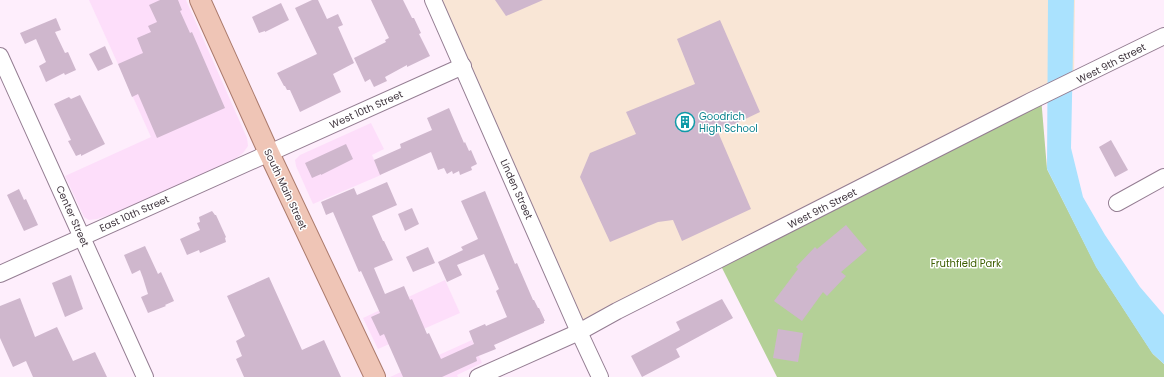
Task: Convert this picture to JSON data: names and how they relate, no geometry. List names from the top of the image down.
{
  "streets": {
    "main road": ["South Main Street"],
    "street": [
      "West 9th Street",
      "West 10th Street",
      "Linden Street",
      "East 10th Street",
      "Center Street"
    ]
  },
  "crossings": [
    ["West 9th Street", "Linden Street"],
    ["West 10th Street", "South Main Street"],
    ["West 10th Street", "Linden Street"],
    ["West 10th Street", "East 10th Street"],
    ["South Main Street", "East 10th Street"],
    ["East 10th Street", "Center Street"]
  ],
  "parks": ["Fruthfield Park"],
  "places": {
    "building": ["Goodrich High School"]
  }
}
